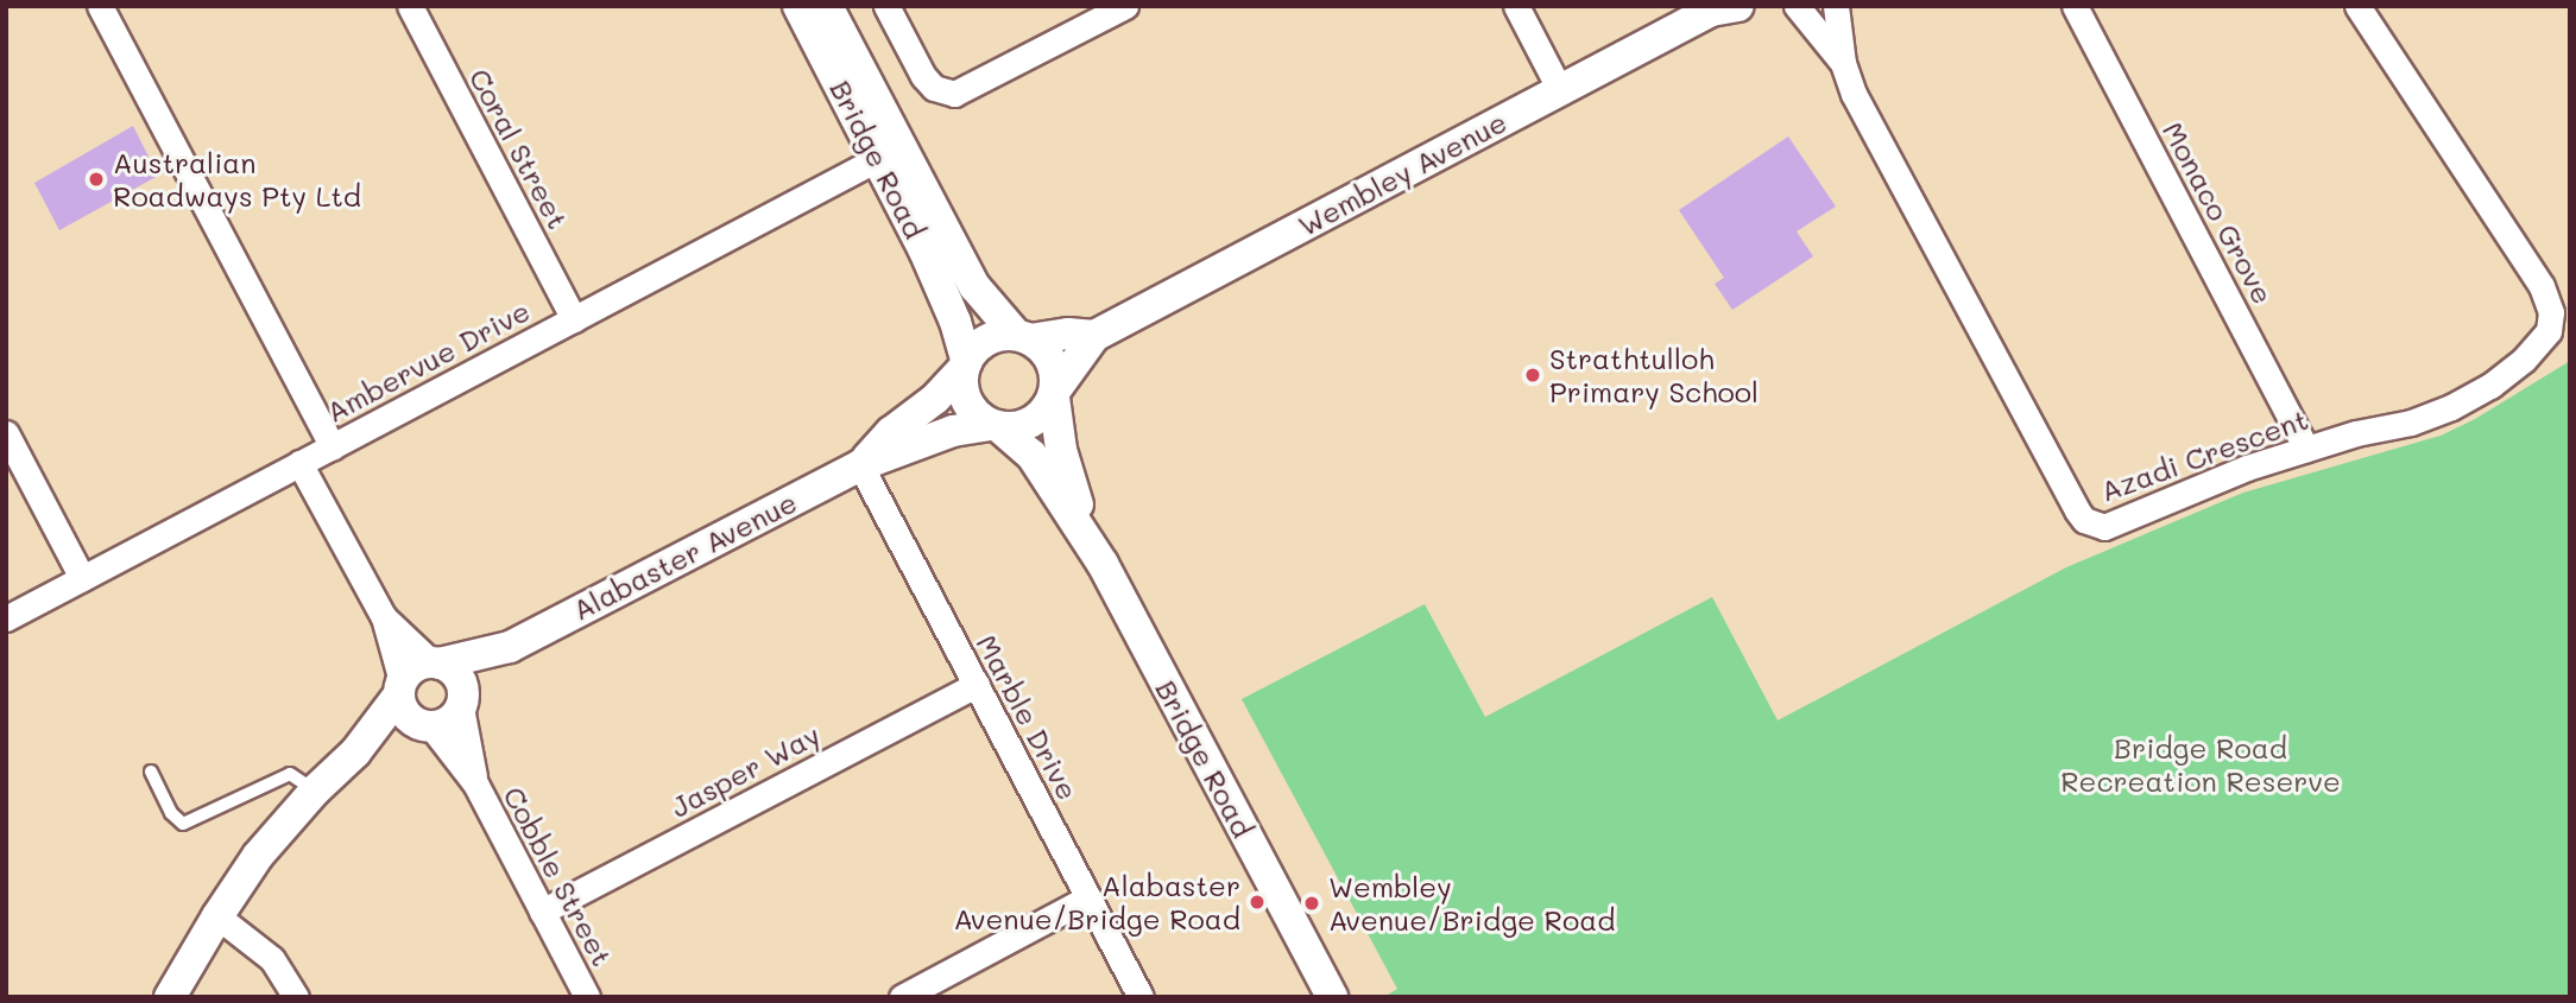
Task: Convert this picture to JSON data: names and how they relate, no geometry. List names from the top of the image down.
{
  "streets": {
    "street": [
      "Coral Street",
      "Bridge Road",
      "Wembley Avenue",
      "Monaco Grove",
      "Ambervue Drive",
      "Azadi Crescent",
      "Alabaster Avenue",
      "Marble Drive",
      "Jasper Way",
      "Cobble Street"
    ]
  },
  "crossings": [
    ["Coral Street", "Ambervue Drive"],
    ["Bridge Road", "Wembley Avenue"],
    ["Bridge Road", "Ambervue Drive"],
    ["Bridge Road", "Alabaster Avenue"],
    ["Wembley Avenue", "Alabaster Avenue"],
    ["Monaco Grove", "Azadi Crescent"],
    ["Alabaster Avenue", "Marble Drive"],
    ["Alabaster Avenue", "Cobble Street"],
    ["Marble Drive", "Jasper Way"],
    ["Jasper Way", "Cobble Street"]
  ],
  "parks": ["Bridge Road Recreation Reserve"],
  "places": [
    "Australian Roadways Pty Ltd",
    "Strathtulloh Primary School",
    "Alabaster Avenue/Bridge Road",
    "Wembley Avenue/Bridge Road"
  ]
}
